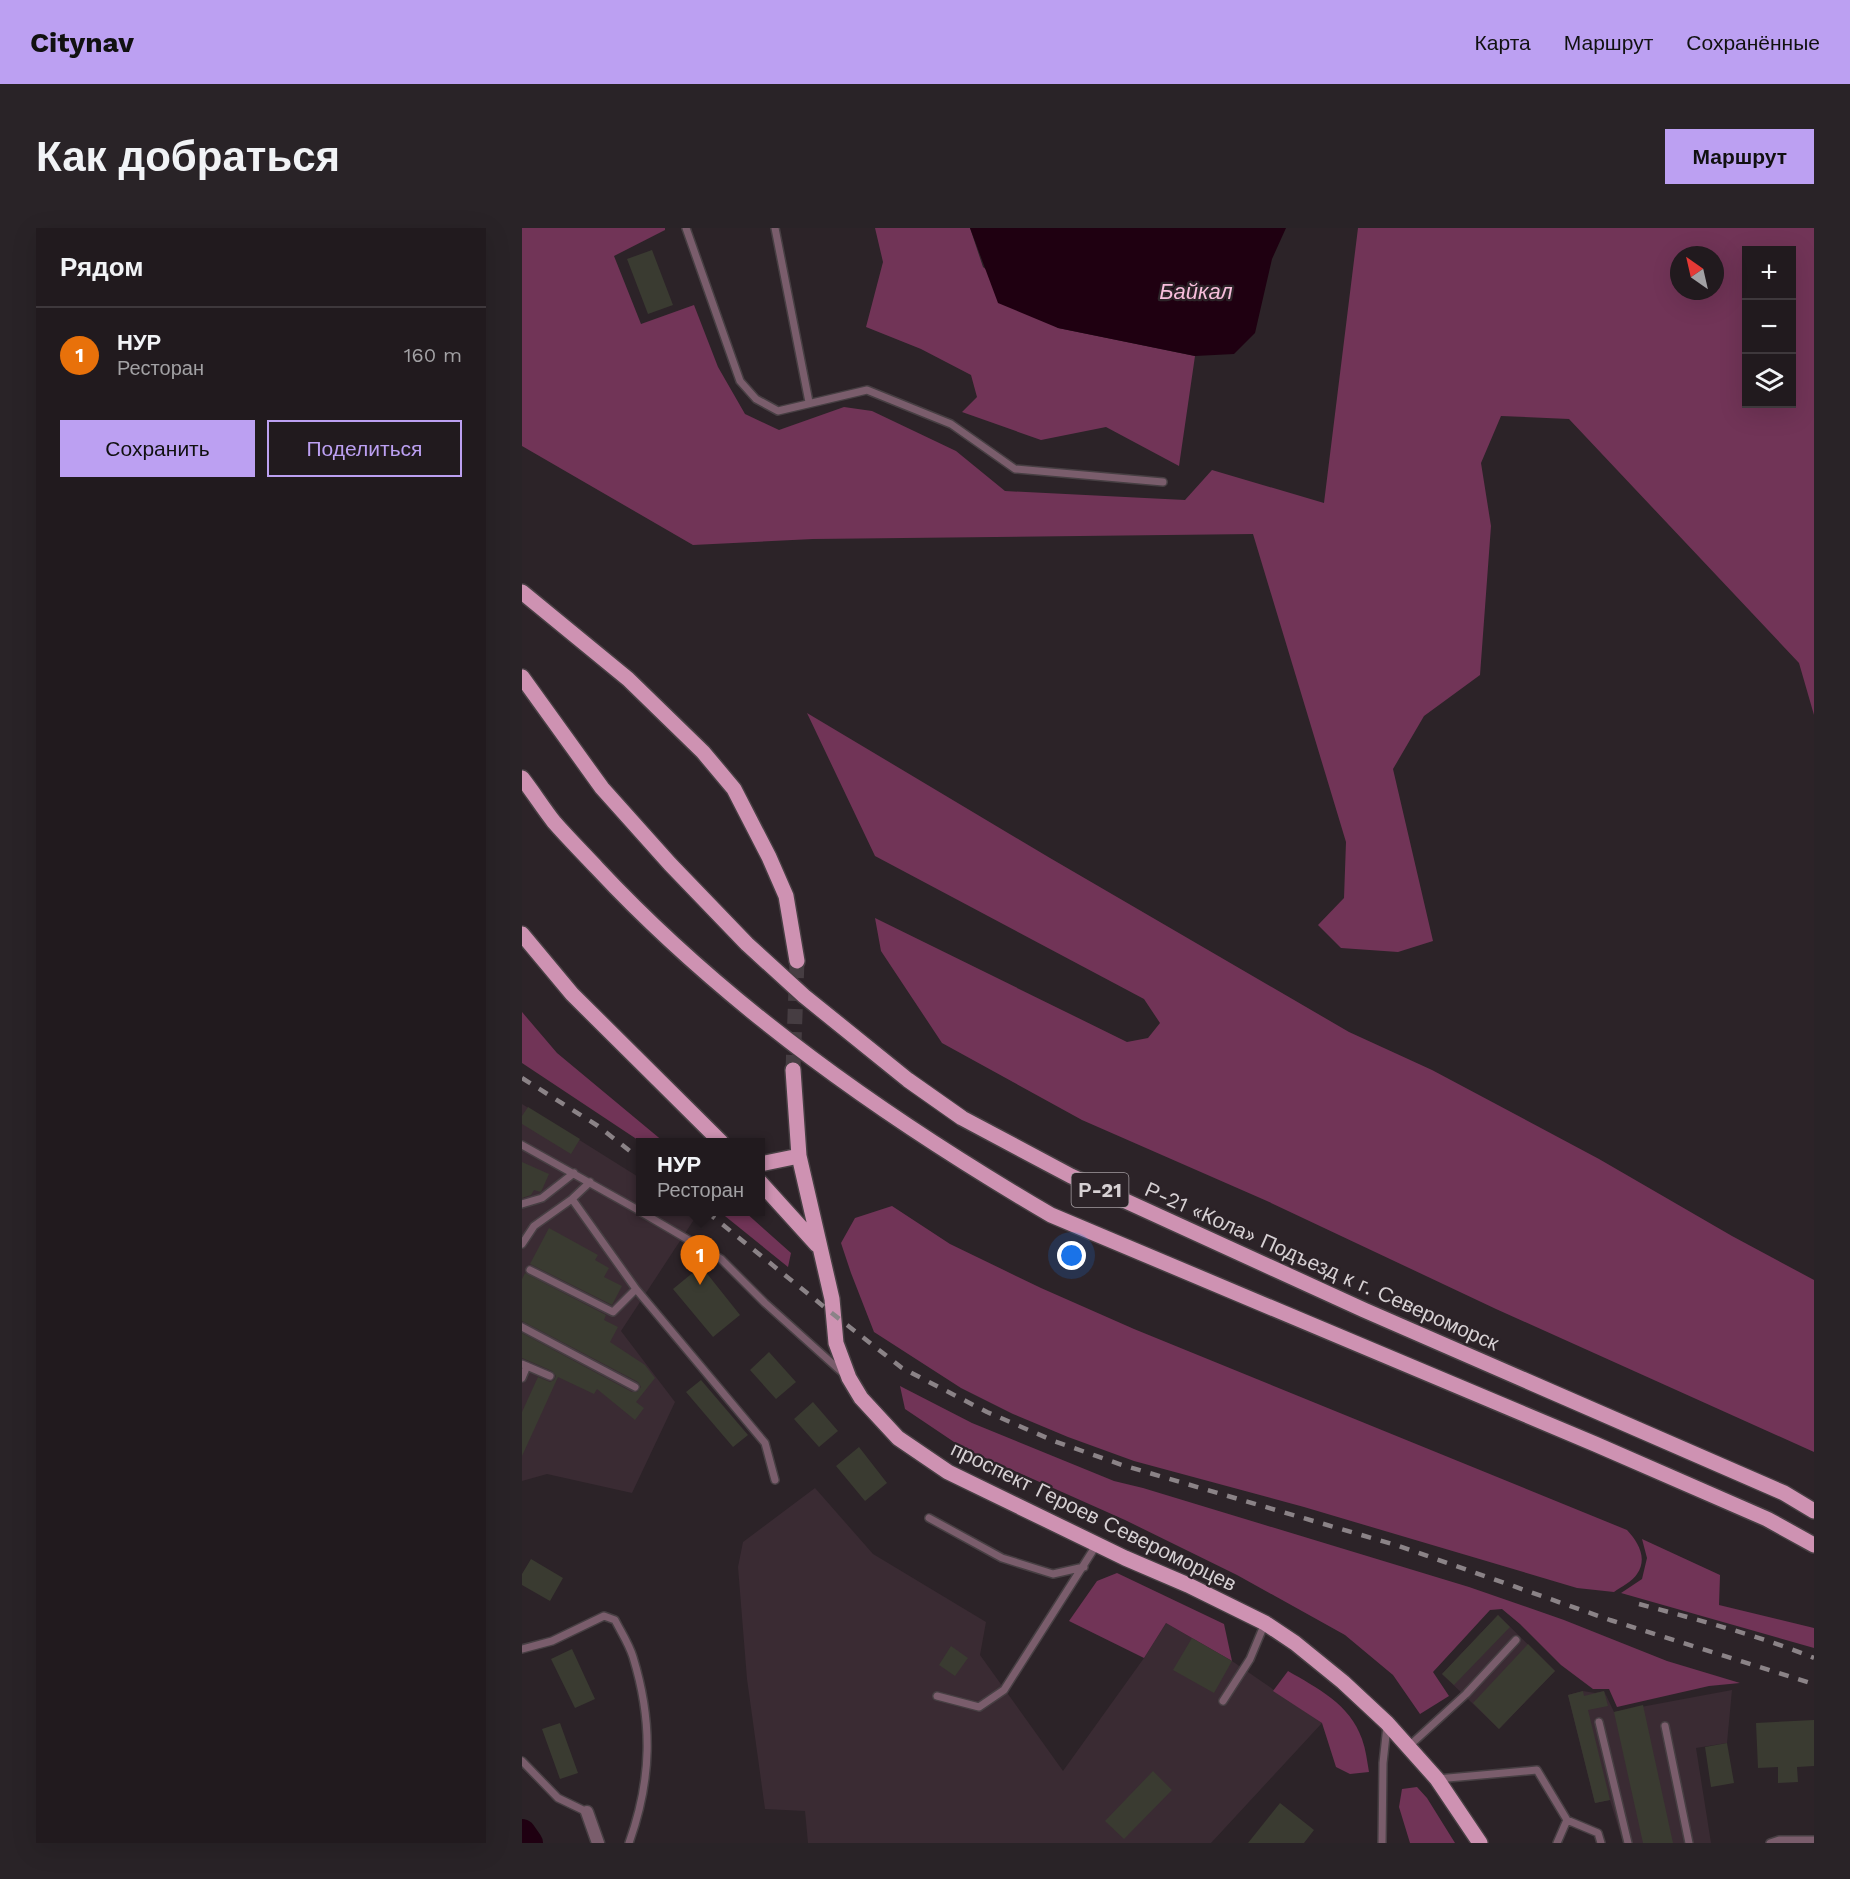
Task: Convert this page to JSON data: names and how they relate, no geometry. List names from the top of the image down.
{
  "streets": {
    "main road": ["Р-21", "Р-21 «Кола» Подъезд к г. Североморск", "проспект Героев Североморцев"]
  },
  "water": ["Байкал"],
  "north": "top left",
  "page": {
    "header": "Citynav",
    "nav": ["Карта", "Маршрут", "Сохранённые"],
    "buttons": [
      "Маршрут",
      ["Сохранить", "Поделиться"]
    ],
    "title": "Как добраться",
    "heading": "Рядом",
    "map_buttons": ["+", "−"],
    "list": [
      {
        "mark": "1",
        "name": "НУР",
        "note": "Ресторан",
        "value": "160 m"
      }
    ],
    "popup": ["НУР", "Ресторан"],
    "pins": "1"
  }
}
